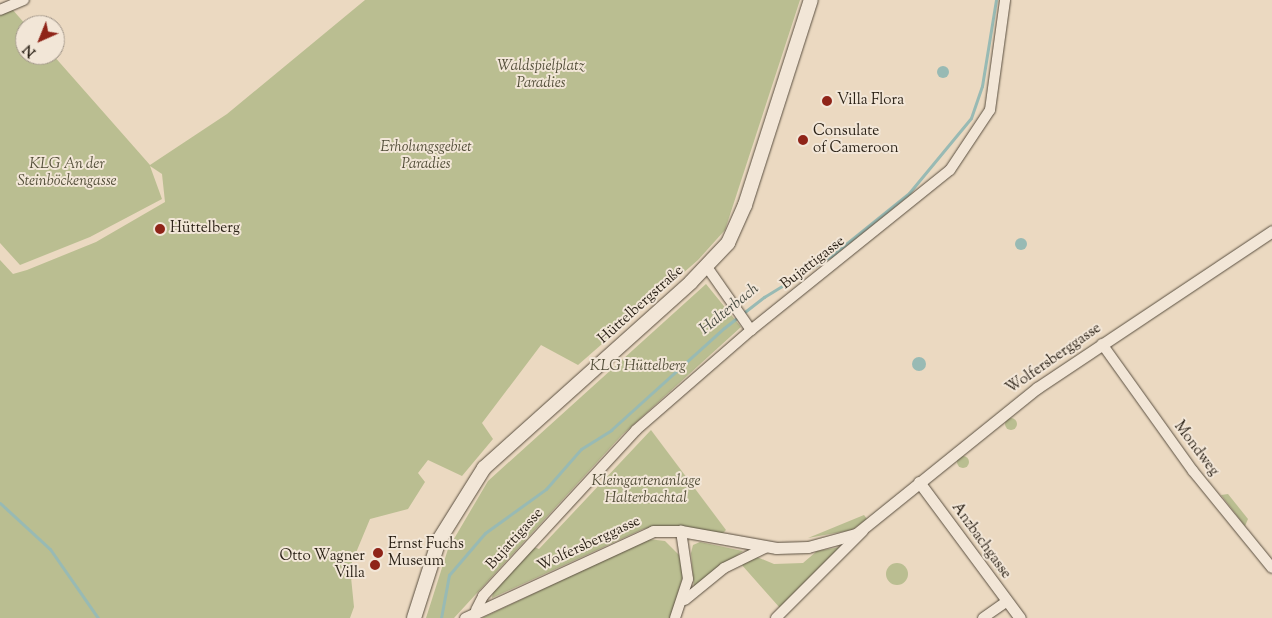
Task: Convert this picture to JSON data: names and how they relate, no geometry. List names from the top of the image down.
{
  "streets": {
    "main road": ["Hüttelbergstraße"],
    "street": [
      "Bujattigasse",
      "Wolfersberggasse",
      "Mondweg",
      "Anzbachgasse"
    ]
  },
  "crossings": [
    ["Bujattigasse", "Wolfersberggasse"],
    ["Wolfersberggasse", "Mondweg"],
    ["Wolfersberggasse", "Anzbachgasse"]
  ],
  "water": ["Halterbach"],
  "parks": [
    "Waldspielplatz Paradies",
    "Erholungsgebiet Paradies",
    "KLG An der Steinböckengasse",
    "KLG Hüttelberg",
    "Kleingartenanlage Halterbachtal"
  ],
  "places": [
    "Villa Flora",
    "Consulate of Cameroon",
    "Hüttelberg",
    "Ernst Fuchs Museum",
    "Otto Wagner Villa"
  ],
  "north": "bottom left"
}
